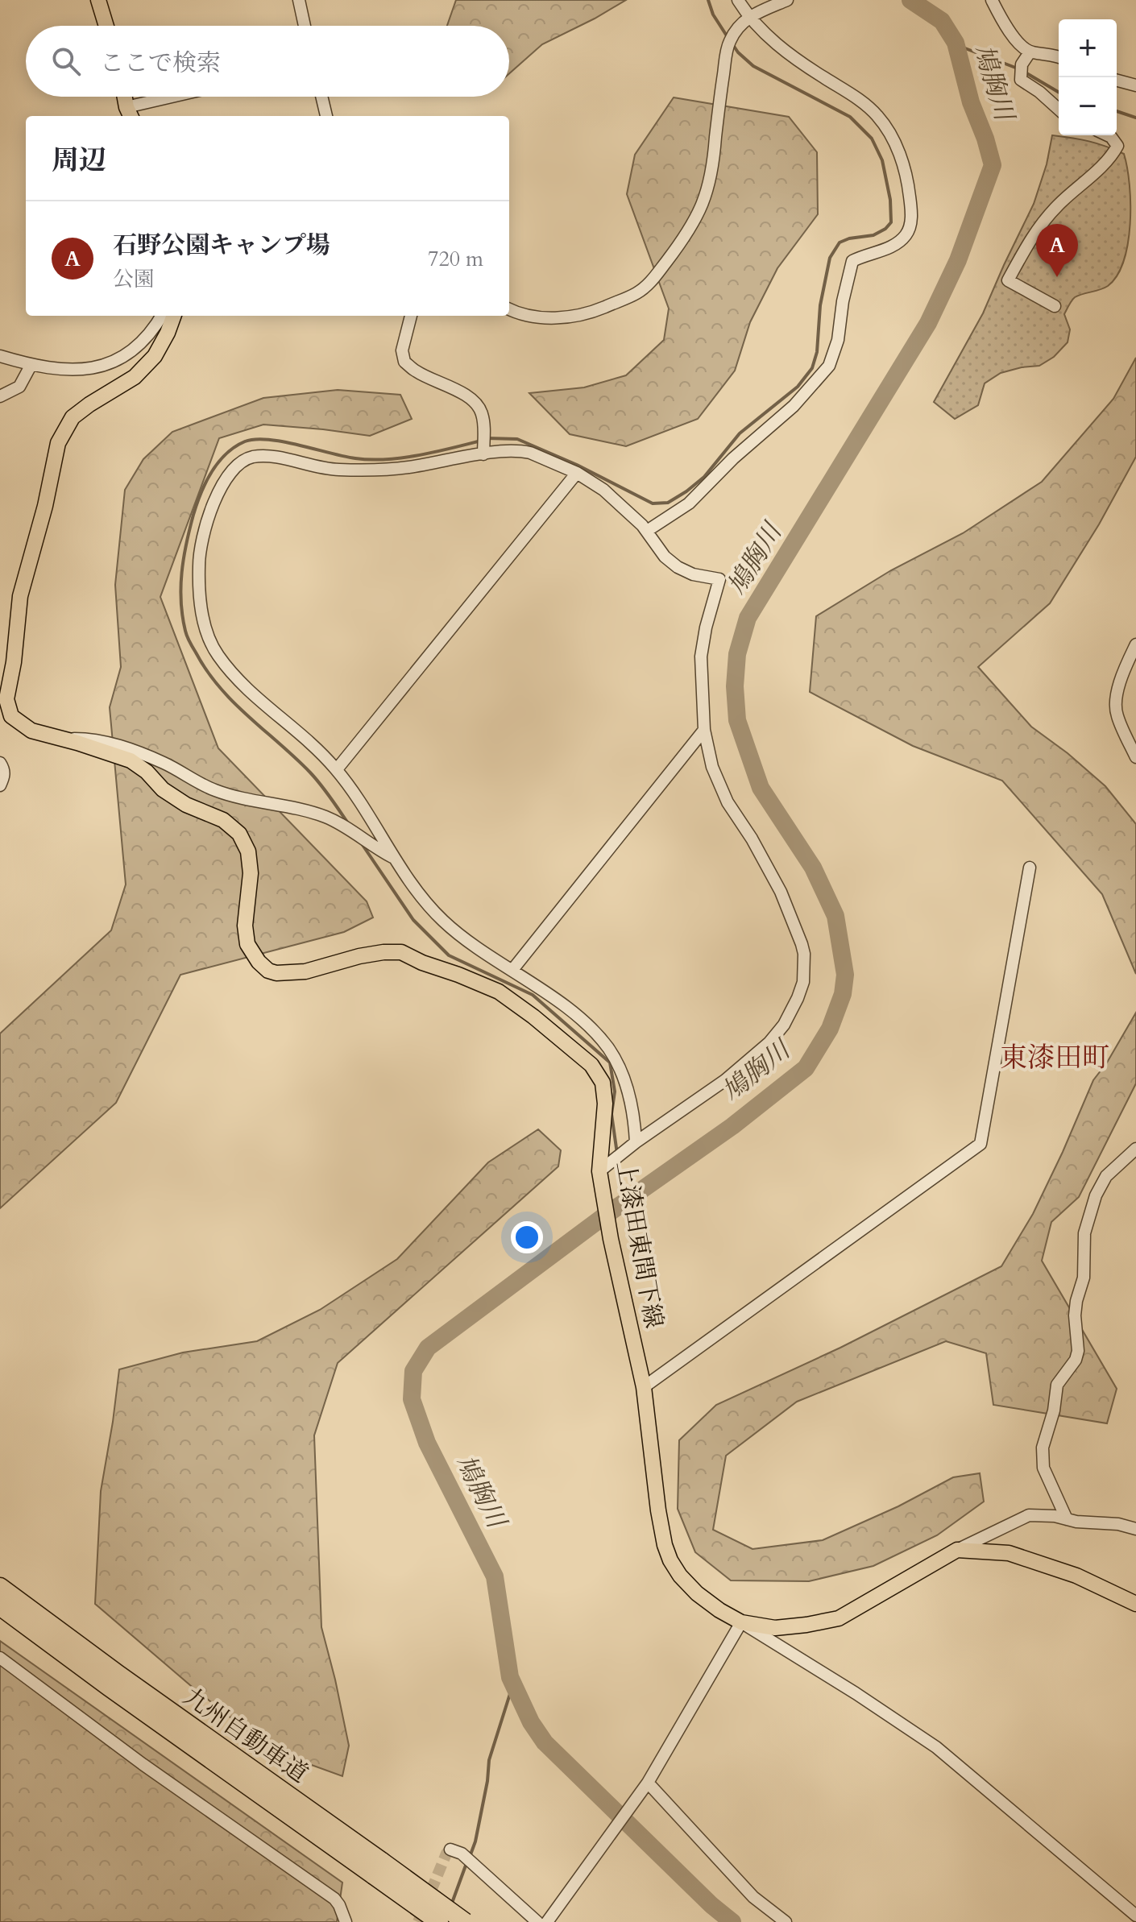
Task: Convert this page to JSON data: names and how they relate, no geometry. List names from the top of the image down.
{
  "streets": {
    "highway": ["九州自動車道"],
    "main road": ["上漆田東間下線"]
  },
  "districts": ["東漆田町"],
  "water": ["鳩胸川"],
  "page": {
    "map_buttons": ["+", "−"],
    "search": "ここで検索",
    "heading": "周辺",
    "list": [
      {
        "mark": "A",
        "name": "石野公園キャンプ場",
        "note": "公園",
        "value": "720 m"
      }
    ],
    "pins": "A"
  }
}
